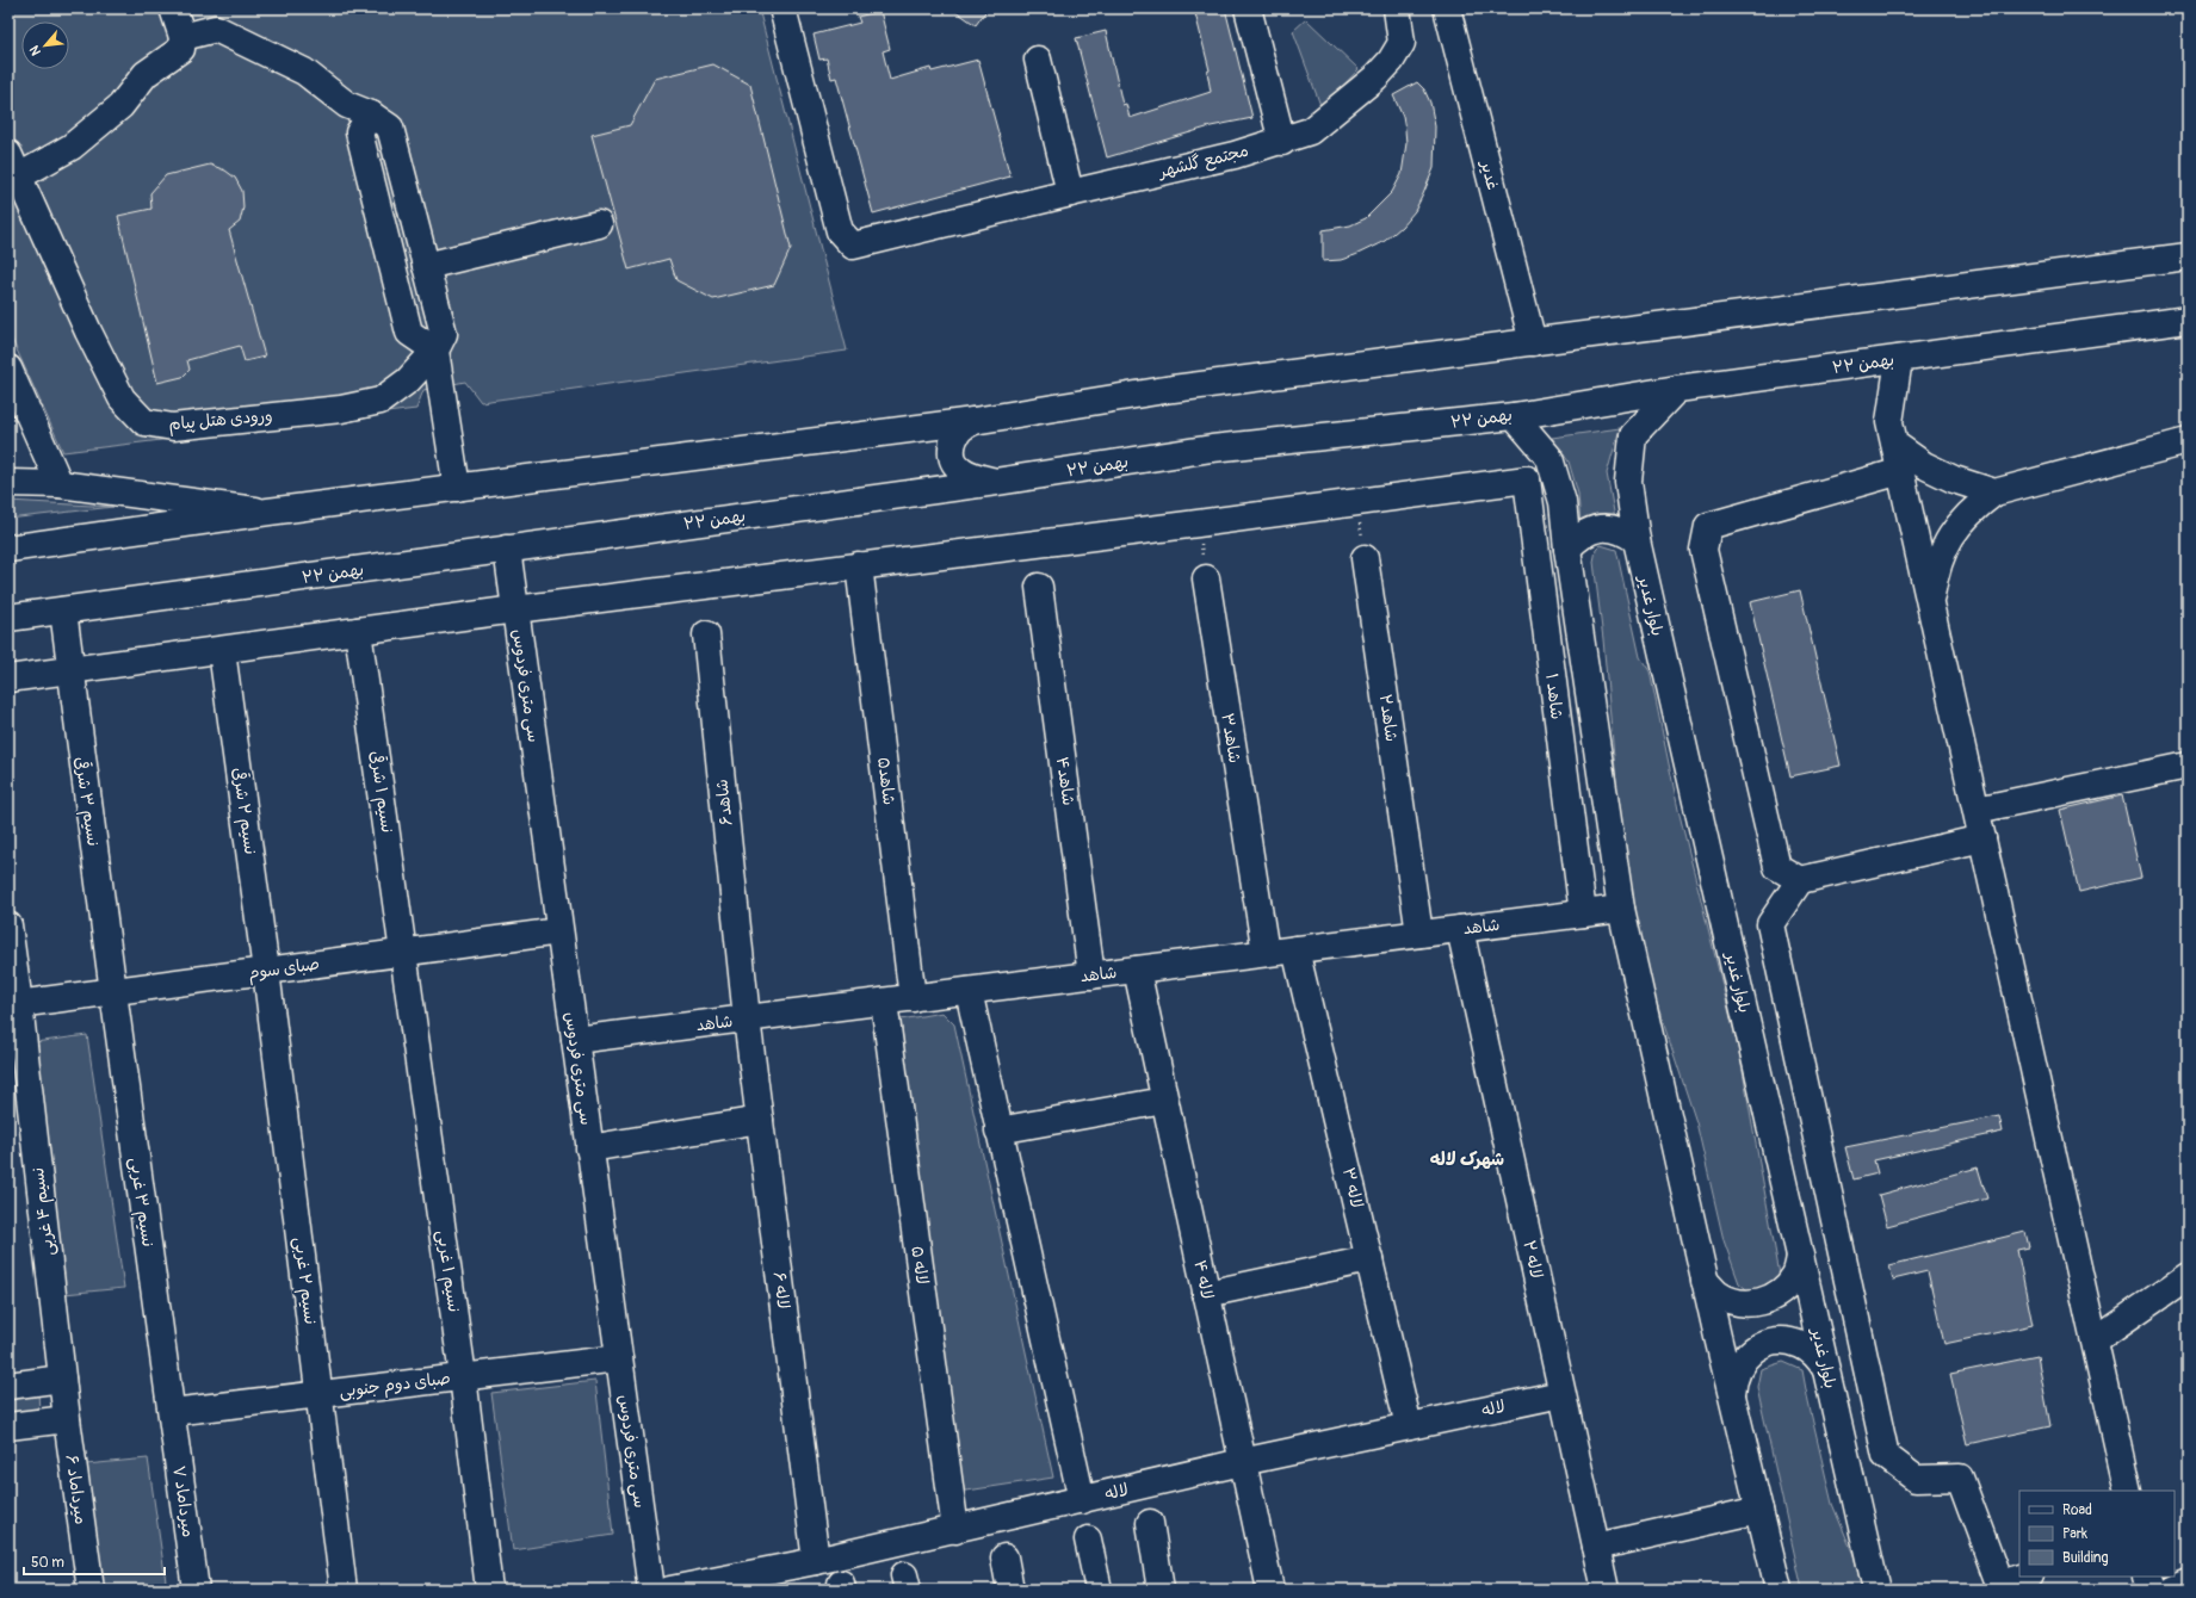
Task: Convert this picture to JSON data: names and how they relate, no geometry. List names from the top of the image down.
{
  "streets": {
    "main road": [
      "مجتمع گلشهر",
      "غدیر",
      "۲۲ بهمن",
      "ورودی هتل پیام",
      "بلوار غدیر",
      "سی متری فردوس",
      "شاهد ۱",
      "شاهد۲",
      "شاهد۳",
      "شاهد۵",
      "شاهد۴",
      "نسیم ۱ شرقی",
      "نسیم ۳ شرقی",
      "شاهد۶",
      "نسیم ۲ شرقی",
      "شاهد",
      "صبای سوم",
      "لاله ۳",
      "نسیم ۳ غربی",
      "نسیم ۴ غربی",
      "لاله ۲",
      "لاله ۵",
      "نسیم ۱ غربی",
      "لاله ۴",
      "نسیم ۲ غربی",
      "لاله ۶",
      "صبای دوم جنوبی",
      "لاله",
      "میرداماد ۶",
      "میرداماد ۷"
    ]
  },
  "crossings": [
    ["۲۲ بهمن", "بلوار غدیر"],
    ["۲۲ بهمن", "سی متری فردوس"],
    ["۲۲ بهمن", "نسیم ۳ شرقی"],
    ["سی متری فردوس", "شاهد"],
    ["سی متری فردوس", "صبای سوم"],
    ["سی متری فردوس", "صبای دوم جنوبی"],
    ["شاهد ۱", "شاهد"],
    ["شاهد۲", "شاهد"],
    ["شاهد۳", "شاهد"],
    ["شاهد۵", "شاهد"],
    ["شاهد۴", "شاهد"],
    ["نسیم ۱ شرقی", "صبای سوم"],
    ["نسیم ۱ شرقی", "نسیم ۱ غربی"],
    ["نسیم ۳ شرقی", "صبای سوم"],
    ["نسیم ۳ شرقی", "نسیم ۳ غربی"],
    ["شاهد۶", "شاهد"],
    ["شاهد۶", "لاله ۶"],
    ["نسیم ۲ شرقی", "صبای سوم"],
    ["نسیم ۲ شرقی", "نسیم ۲ غربی"],
    ["شاهد", "لاله ۳"],
    ["شاهد", "لاله ۲"],
    ["شاهد", "لاله ۵"],
    ["شاهد", "لاله ۴"],
    ["شاهد", "لاله ۶"],
    ["صبای سوم", "نسیم ۳ غربی"],
    ["صبای سوم", "نسیم ۴ غربی"],
    ["صبای سوم", "نسیم ۱ غربی"],
    ["صبای سوم", "نسیم ۲ غربی"],
    ["لاله ۳", "لاله"],
    ["نسیم ۳ غربی", "صبای دوم جنوبی"],
    ["نسیم ۳ غربی", "میرداماد ۷"],
    ["نسیم ۴ غربی", "میرداماد ۶"],
    ["لاله ۲", "لاله"],
    ["لاله ۵", "لاله"],
    ["نسیم ۱ غربی", "صبای دوم جنوبی"],
    ["لاله ۴", "لاله"],
    ["نسیم ۲ غربی", "صبای دوم جنوبی"],
    ["لاله ۶", "لاله"],
    ["صبای دوم جنوبی", "میرداماد ۷"]
  ],
  "districts": ["شهرک لاله"],
  "legend": ["Road", "Park", "Building"],
  "scale_bar": "50 m",
  "north": "bottom left"
}
